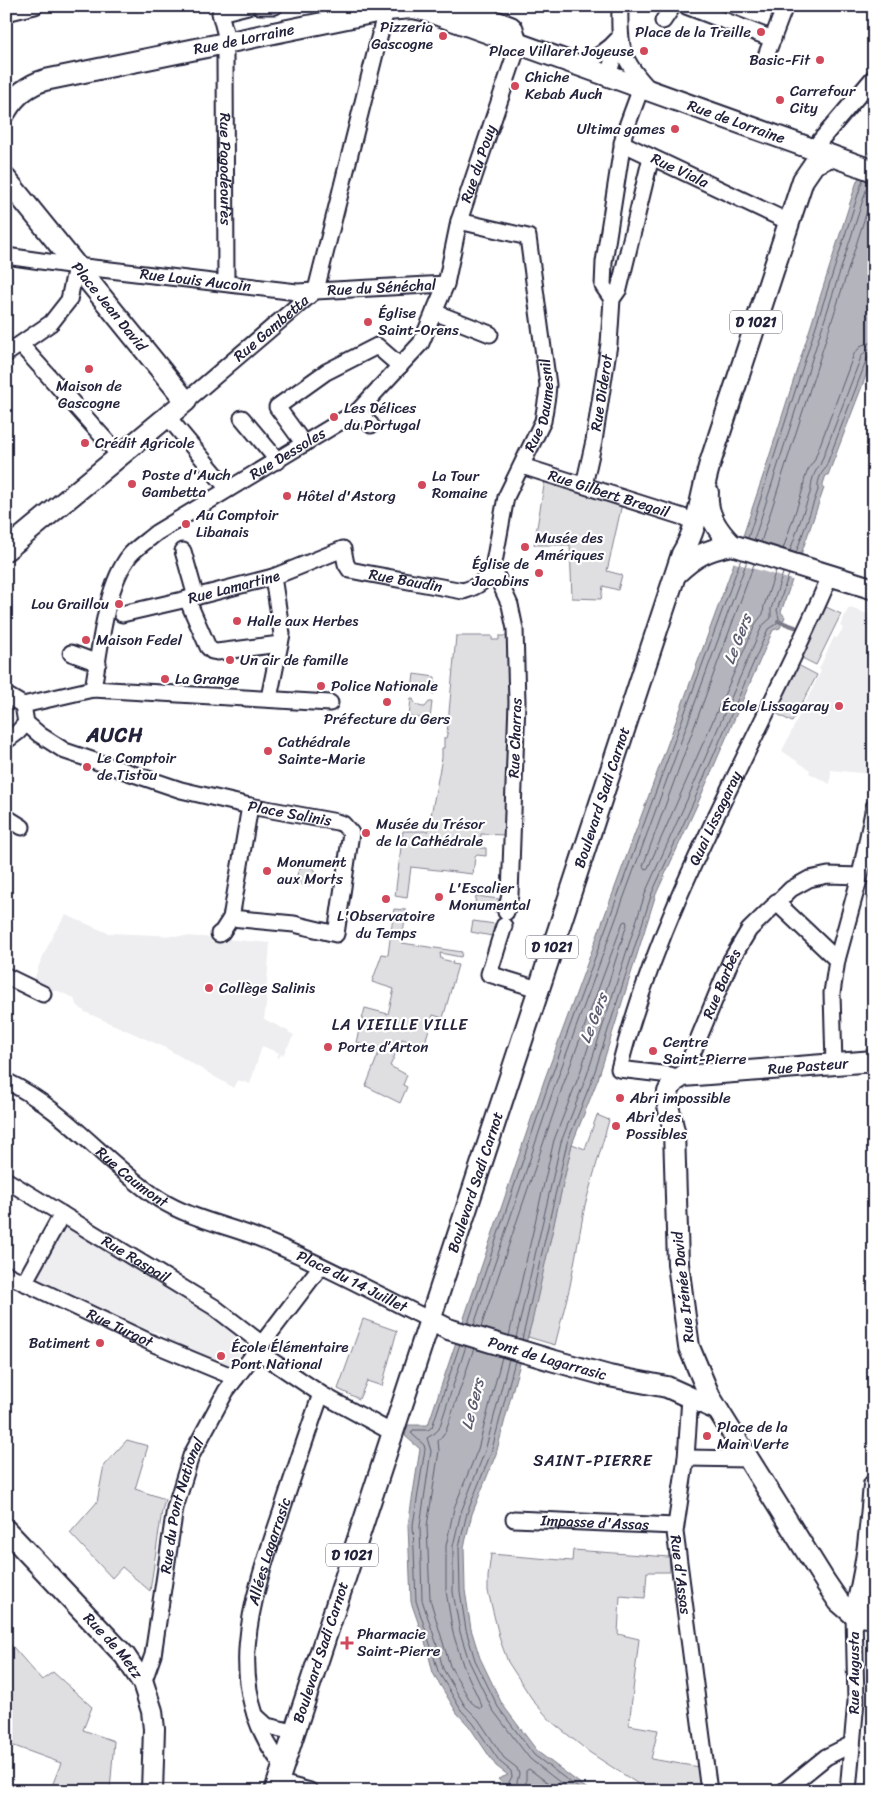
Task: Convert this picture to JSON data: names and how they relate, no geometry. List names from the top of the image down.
{
  "streets": {
    "main road": [
      "Rue de Lorraine",
      "Place Jean David",
      "D 1021",
      "Rue Gambetta",
      "Boulevard Sadi Carnot",
      "Rue Pasteur",
      "Rue Irénée David",
      "Pont de Lagarrasic",
      "Rue d'Assas",
      "Rue de Metz"
    ],
    "street": [
      "Rue du Pouy",
      "Rue Pagodéoutès",
      "Rue Viala",
      "Rue Louis Aucoin",
      "Rue du Sénéchal",
      "Rue Diderot",
      "Rue Daumesnil",
      "Rue Dessoles",
      "Rue Gilbert Bregail",
      "Rue Baudin",
      "Rue Lamartine",
      "Rue Charras",
      "Quai Lissagaray",
      "Place Salinis",
      "Rue Barbès",
      "Rue Caumont",
      "Rue Raspail",
      "Place du 14 Juillet",
      "Rue Turgot",
      "Rue du Pont National",
      "Impasse d'Assas",
      "Allées Lagarrasic",
      "Rue Augusta"
    ]
  },
  "crossings": [
    ["Rue de Lorraine", "Rue du Pouy"],
    ["Rue de Lorraine", "D 1021"],
    ["Rue de Lorraine", "Rue Gambetta"],
    ["Rue du Pouy", "Rue du Sénéchal"],
    ["Rue du Pouy", "Rue Daumesnil"],
    ["Rue du Pouy", "Rue Dessoles"],
    ["Rue Pagodéoutès", "Rue Louis Aucoin"],
    ["Rue Viala", "D 1021"],
    ["Rue Viala", "Rue Diderot"],
    ["Rue Louis Aucoin", "Rue du Sénéchal"],
    ["Rue Louis Aucoin", "Place Jean David"],
    ["Rue Louis Aucoin", "Rue Gambetta"],
    ["Rue du Sénéchal", "Rue Gambetta"],
    ["Rue du Sénéchal", "Rue Dessoles"],
    ["Place Jean David", "Rue Gambetta"],
    ["D 1021", "Rue Gilbert Bregail"],
    ["D 1021", "Boulevard Sadi Carnot"],
    ["Rue Diderot", "Rue Gilbert Bregail"],
    ["Rue Daumesnil", "Rue Gilbert Bregail"],
    ["Rue Daumesnil", "Rue Baudin"],
    ["Rue Daumesnil", "Rue Charras"],
    ["Rue Gilbert Bregail", "Boulevard Sadi Carnot"],
    ["Rue Baudin", "Rue Lamartine"],
    ["Rue Baudin", "Rue Charras"],
    ["Rue Charras", "Boulevard Sadi Carnot"],
    ["Boulevard Sadi Carnot", "Rue Raspail"],
    ["Boulevard Sadi Carnot", "Place du 14 Juillet"],
    ["Boulevard Sadi Carnot", "Pont de Lagarrasic"],
    ["Boulevard Sadi Carnot", "Allées Lagarrasic"],
    ["Quai Lissagaray", "Rue Barbès"],
    ["Quai Lissagaray", "Rue Pasteur"],
    ["Quai Lissagaray", "Rue Irénée David"],
    ["Rue Barbès", "Rue Pasteur"],
    ["Rue Barbès", "Rue Irénée David"],
    ["Rue Pasteur", "Rue Irénée David"],
    ["Rue Caumont", "Place du 14 Juillet"],
    ["Rue Raspail", "Rue du Pont National"],
    ["Rue Raspail", "Allées Lagarrasic"],
    ["Place du 14 Juillet", "Pont de Lagarrasic"],
    ["Place du 14 Juillet", "Rue du Pont National"],
    ["Rue Irénée David", "Pont de Lagarrasic"],
    ["Rue Irénée David", "Rue d'Assas"],
    ["Rue Irénée David", "Rue Augusta"],
    ["Rue Turgot", "Rue du Pont National"],
    ["Pont de Lagarrasic", "Rue d'Assas"],
    ["Rue du Pont National", "Rue de Metz"],
    ["Impasse d'Assas", "Rue d'Assas"]
  ],
  "districts": ["AUCH", "LA VIEILLE VILLE", "SAINT-PIERRE"],
  "water": ["Le Gers"],
  "places": {
    "other": [
      "Place de la Treille",
      "Pizzeria Gascogne",
      "Place Villaret Joyeuse",
      "Basic-Fit",
      "Chiche Kebab Auch",
      "Carrefour City",
      "Ultima games",
      "Église Saint-Orens",
      "Maison de Gascogne",
      "Les Délices du Portugal",
      "Crédit Agricole",
      "Poste d'Auch Gambetta",
      "La Tour Romaine",
      "Hôtel d'Astorg",
      "Au Comptoir Libanais",
      "Musée des Amériques",
      "Église de Jacobins",
      "Lou Graillou",
      "Halle aux Herbes",
      "Maison Fedel",
      "Un air de famille",
      "La Grange",
      "Police Nationale",
      "Préfecture du Gers",
      "École Lissagaray",
      "Cathédrale Sainte-Marie",
      "Le Comptoir de Tistou",
      "Musée du Trésor de la Cathédrale",
      "Monument aux Morts",
      "L'Escalier Monumental",
      "L'Observatoire du Temps",
      "Collège Salinis",
      "Porte d’Arton",
      "Centre Saint-Pierre",
      "Abri impossible",
      "Abri des Possibles",
      "Batiment",
      "École Élémentaire Pont National",
      "Place de la Main Verte"
    ],
    "health": ["Pharmacie Saint-Pierre"]
  }
}
